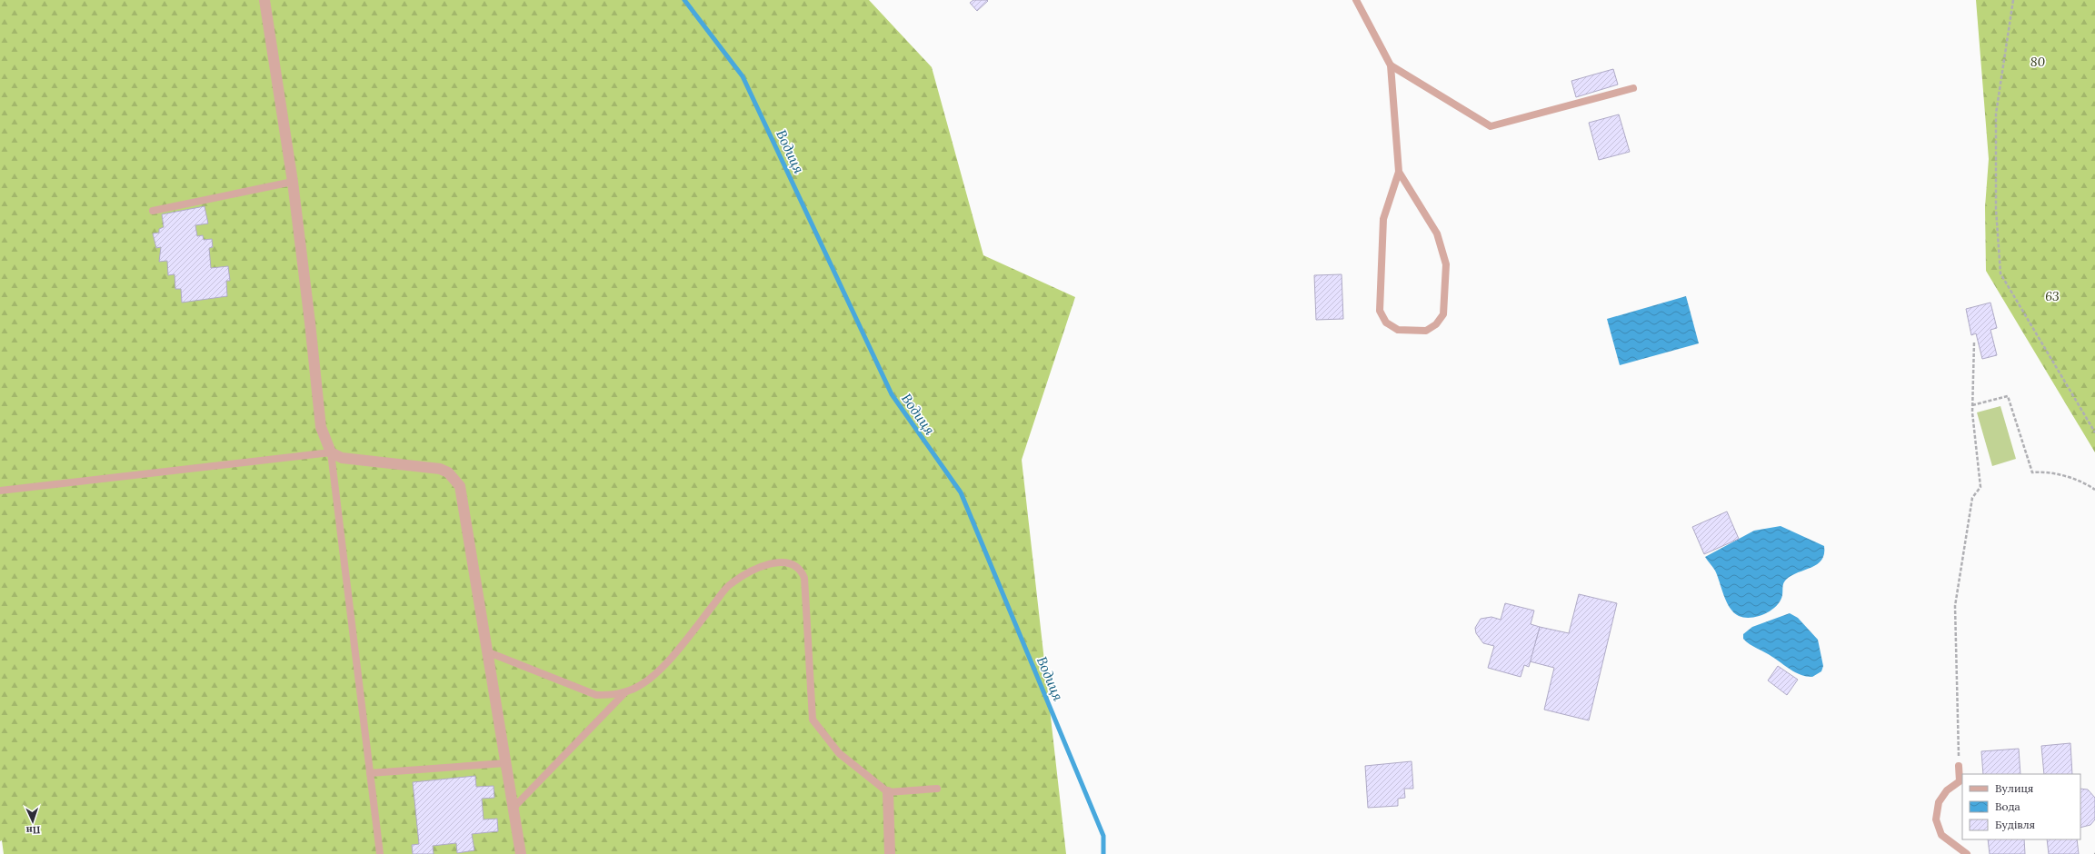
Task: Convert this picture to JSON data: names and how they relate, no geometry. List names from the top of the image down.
{
  "water": ["Водиця"],
  "parks": ["80", "63"],
  "legend": ["Вулиця", "Вода", "Будівля"],
  "north": "bottom"
}
